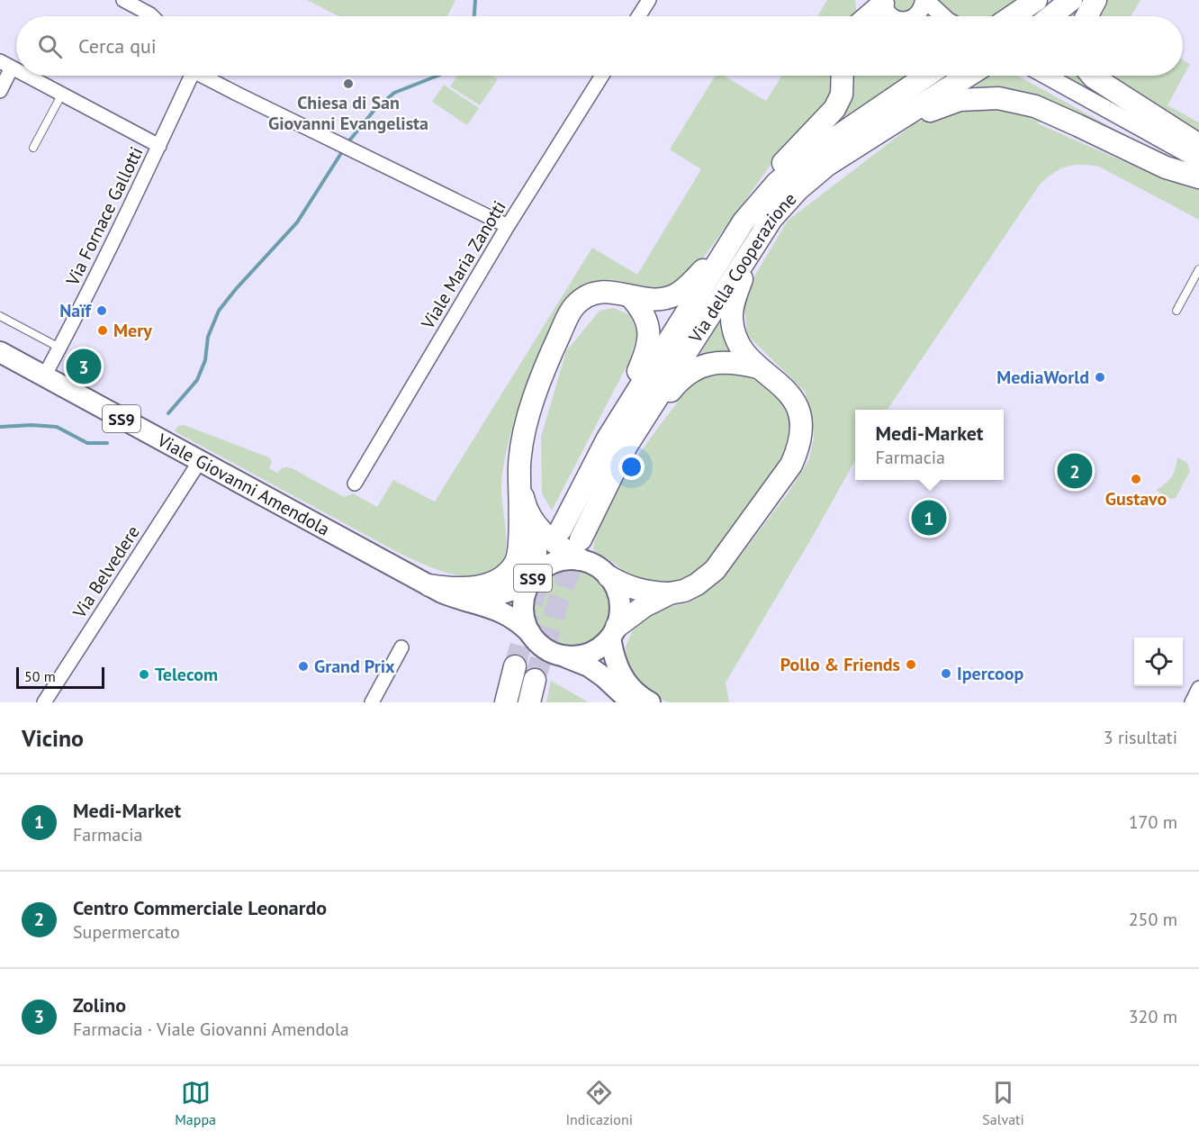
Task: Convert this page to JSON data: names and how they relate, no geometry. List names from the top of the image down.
{
  "streets": {
    "highway": ["Via della Cooperazione"],
    "main road": ["SS9", "Viale Giovanni Amendola"],
    "street": ["Via Fornace Gallotti", "Viale Maria Zanotti", "Via Belvedere"]
  },
  "crossings": [
    ["Via Fornace Gallotti", "Viale Giovanni Amendola"],
    ["Via della Cooperazione", "SS9"],
    ["Via della Cooperazione", "Viale Giovanni Amendola"],
    ["SS9", "Viale Giovanni Amendola"],
    ["Viale Giovanni Amendola", "Via Belvedere"]
  ],
  "places": [
    "Chiesa di San Giovanni Evangelista",
    "Naïf",
    "Mery",
    "MediaWorld",
    "Gustavo",
    "Pollo & Friends",
    "Grand Prix",
    "Ipercoop",
    "Telecom"
  ],
  "scale_bar": "50 m",
  "page": {
    "search": "Cerca qui",
    "pins": ["3", "2", "1"],
    "popup": ["Medi-Market", "Farmacia"],
    "scale": "50 m",
    "heading": ["Vicino", "3 risultati"],
    "list": [
      {
        "mark": "1",
        "name": "Medi-Market",
        "note": "Farmacia",
        "value": "170 m"
      },
      {
        "mark": "2",
        "name": "Centro Commerciale Leonardo",
        "note": "Supermercato",
        "value": "250 m"
      },
      {
        "mark": "3",
        "name": "Zolino",
        "note": "Farmacia · Viale Giovanni Amendola",
        "value": "320 m"
      }
    ],
    "nav": ["Mappa", "Indicazioni", "Salvati"]
  }
}
